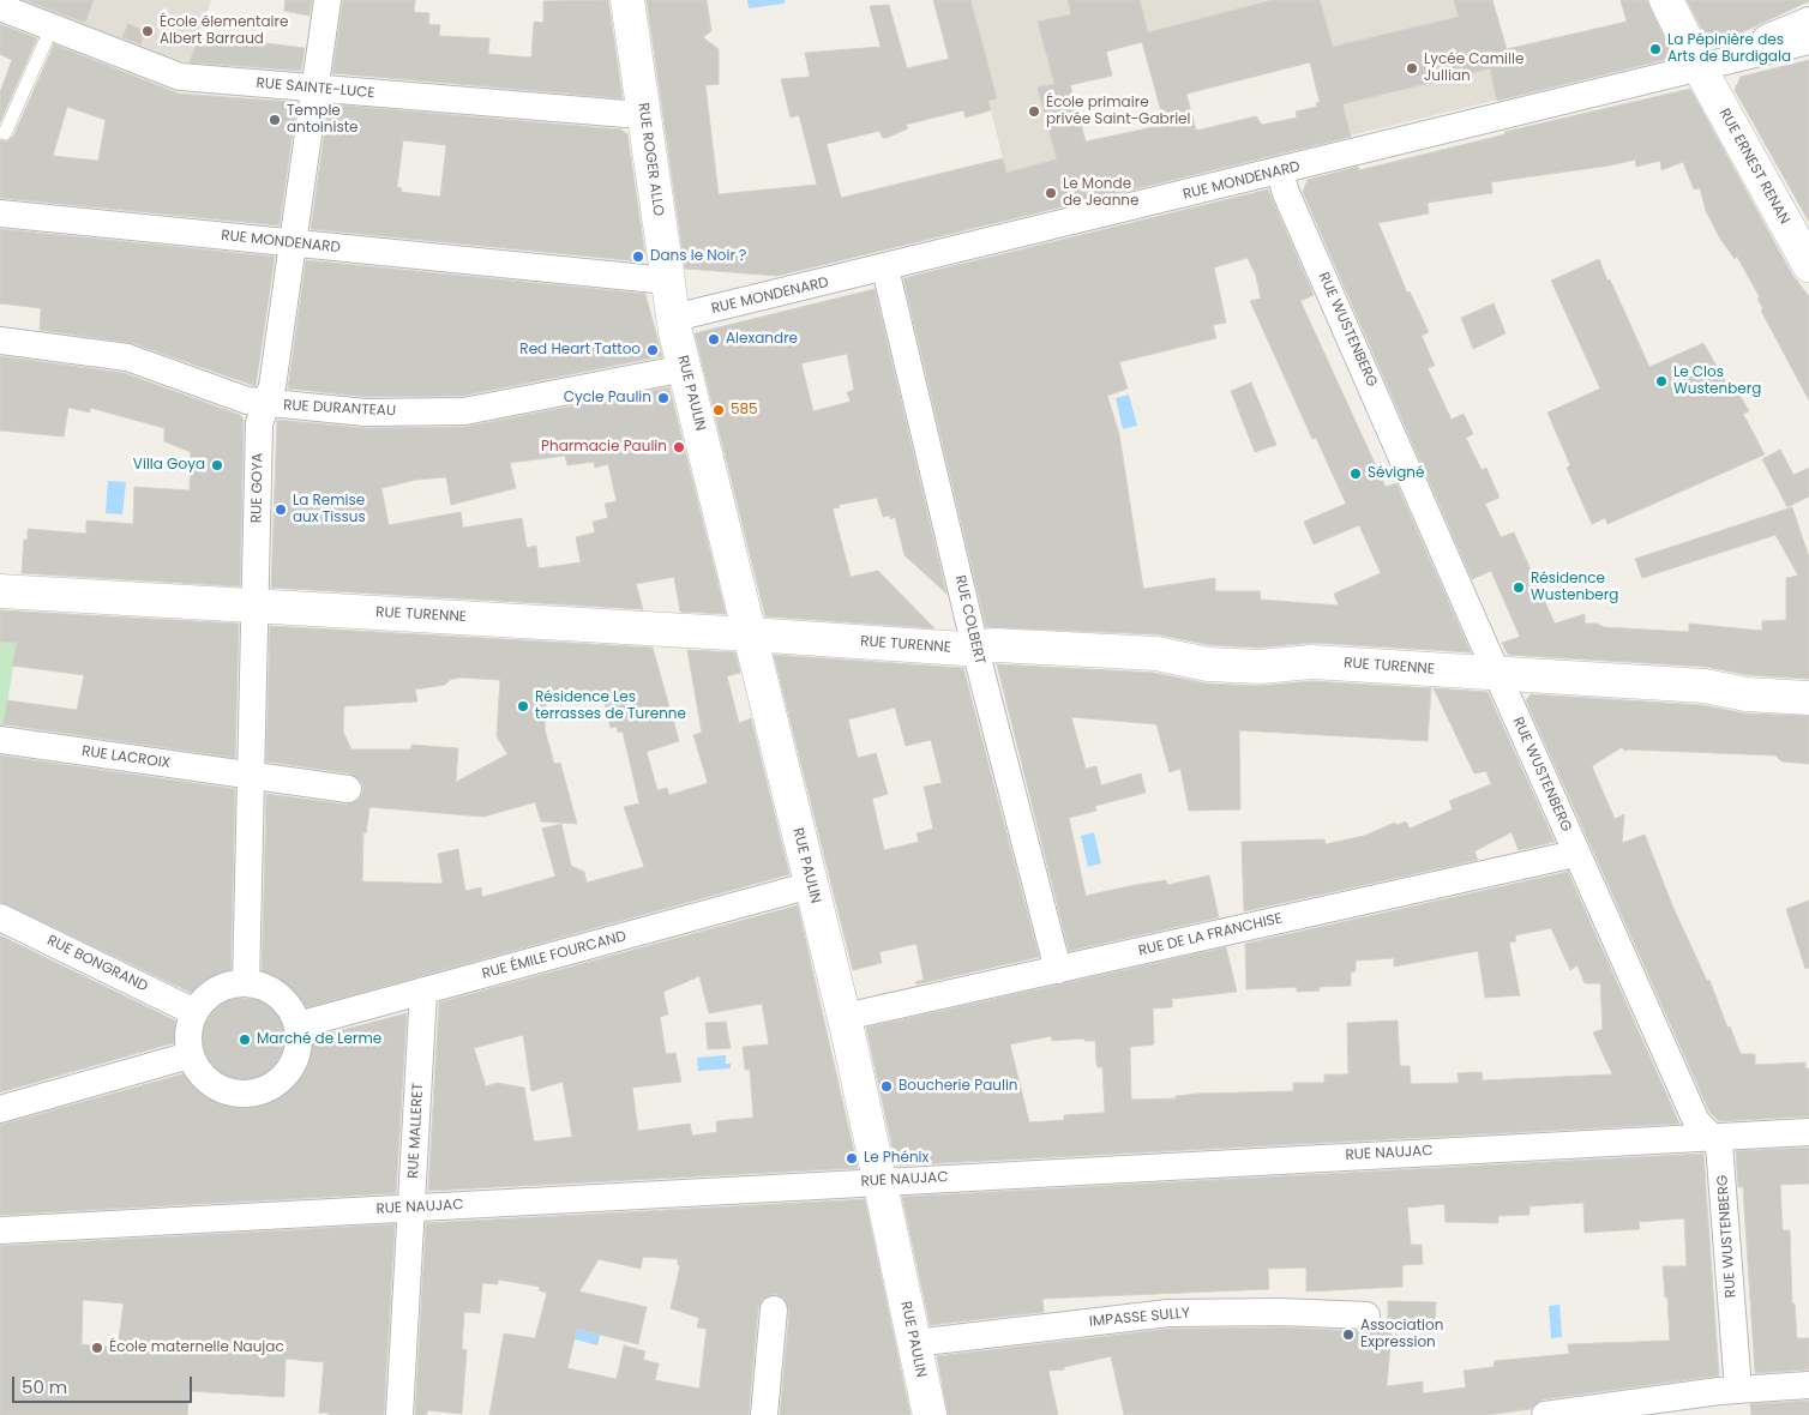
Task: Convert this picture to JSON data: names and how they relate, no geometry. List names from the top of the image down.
{
  "streets": {
    "street": [
      "RUE SAINTE-LUCE",
      "RUE ROGER ALLO",
      "RUE ERNEST RENAN",
      "RUE MONDENARD",
      "RUE WUSTENBERG",
      "RUE PAULIN",
      "RUE DURANTEAU",
      "RUE GOYA",
      "RUE TURENNE",
      "RUE COLBERT",
      "RUE LACROIX",
      "RUE DE LA FRANCHISE",
      "RUE ÉMILE FOURCAND",
      "RUE BONGRAND",
      "RUE MALLERET",
      "RUE NAUJAC",
      "IMPASSE SULLY"
    ]
  },
  "crossings": [
    ["RUE SAINTE-LUCE", "RUE ROGER ALLO"],
    ["RUE SAINTE-LUCE", "RUE GOYA"],
    ["RUE ROGER ALLO", "RUE MONDENARD"],
    ["RUE ROGER ALLO", "RUE PAULIN"],
    ["RUE ERNEST RENAN", "RUE MONDENARD"],
    ["RUE MONDENARD", "RUE WUSTENBERG"],
    ["RUE MONDENARD", "RUE PAULIN"],
    ["RUE MONDENARD", "RUE GOYA"],
    ["RUE MONDENARD", "RUE COLBERT"],
    ["RUE WUSTENBERG", "RUE TURENNE"],
    ["RUE WUSTENBERG", "RUE DE LA FRANCHISE"],
    ["RUE WUSTENBERG", "RUE NAUJAC"],
    ["RUE PAULIN", "RUE DURANTEAU"],
    ["RUE PAULIN", "RUE TURENNE"],
    ["RUE PAULIN", "RUE DE LA FRANCHISE"],
    ["RUE PAULIN", "RUE ÉMILE FOURCAND"],
    ["RUE PAULIN", "RUE NAUJAC"],
    ["RUE PAULIN", "IMPASSE SULLY"],
    ["RUE DURANTEAU", "RUE GOYA"],
    ["RUE GOYA", "RUE TURENNE"],
    ["RUE GOYA", "RUE LACROIX"],
    ["RUE GOYA", "RUE ÉMILE FOURCAND"],
    ["RUE GOYA", "RUE BONGRAND"],
    ["RUE TURENNE", "RUE COLBERT"],
    ["RUE COLBERT", "RUE DE LA FRANCHISE"],
    ["RUE ÉMILE FOURCAND", "RUE BONGRAND"],
    ["RUE ÉMILE FOURCAND", "RUE MALLERET"],
    ["RUE MALLERET", "RUE NAUJAC"]
  ],
  "places": [
    "École élementaire Albert Barraud",
    "La Pépinière des Arts de Burdigala",
    "Lycée Camille Jullian",
    "École primaire privée Saint-Gabriel",
    "Temple antoiniste",
    "Le Monde de Jeanne",
    "Dans le Noir ?",
    "Alexandre",
    "Red Heart Tattoo",
    "Le Clos Wustenberg",
    "Cycle Paulin",
    "585",
    "Pharmacie Paulin",
    "Villa Goya",
    "Sévigné",
    "La Remise aux Tissus",
    "Résidence Wustenberg",
    "Résidence Les terrasses de Turenne",
    "Marché de Lerme",
    "Boucherie Paulin",
    "Le Phénix",
    "Association Expression",
    "École maternelle Naujac"
  ],
  "scale_bar": "50 m"
}
